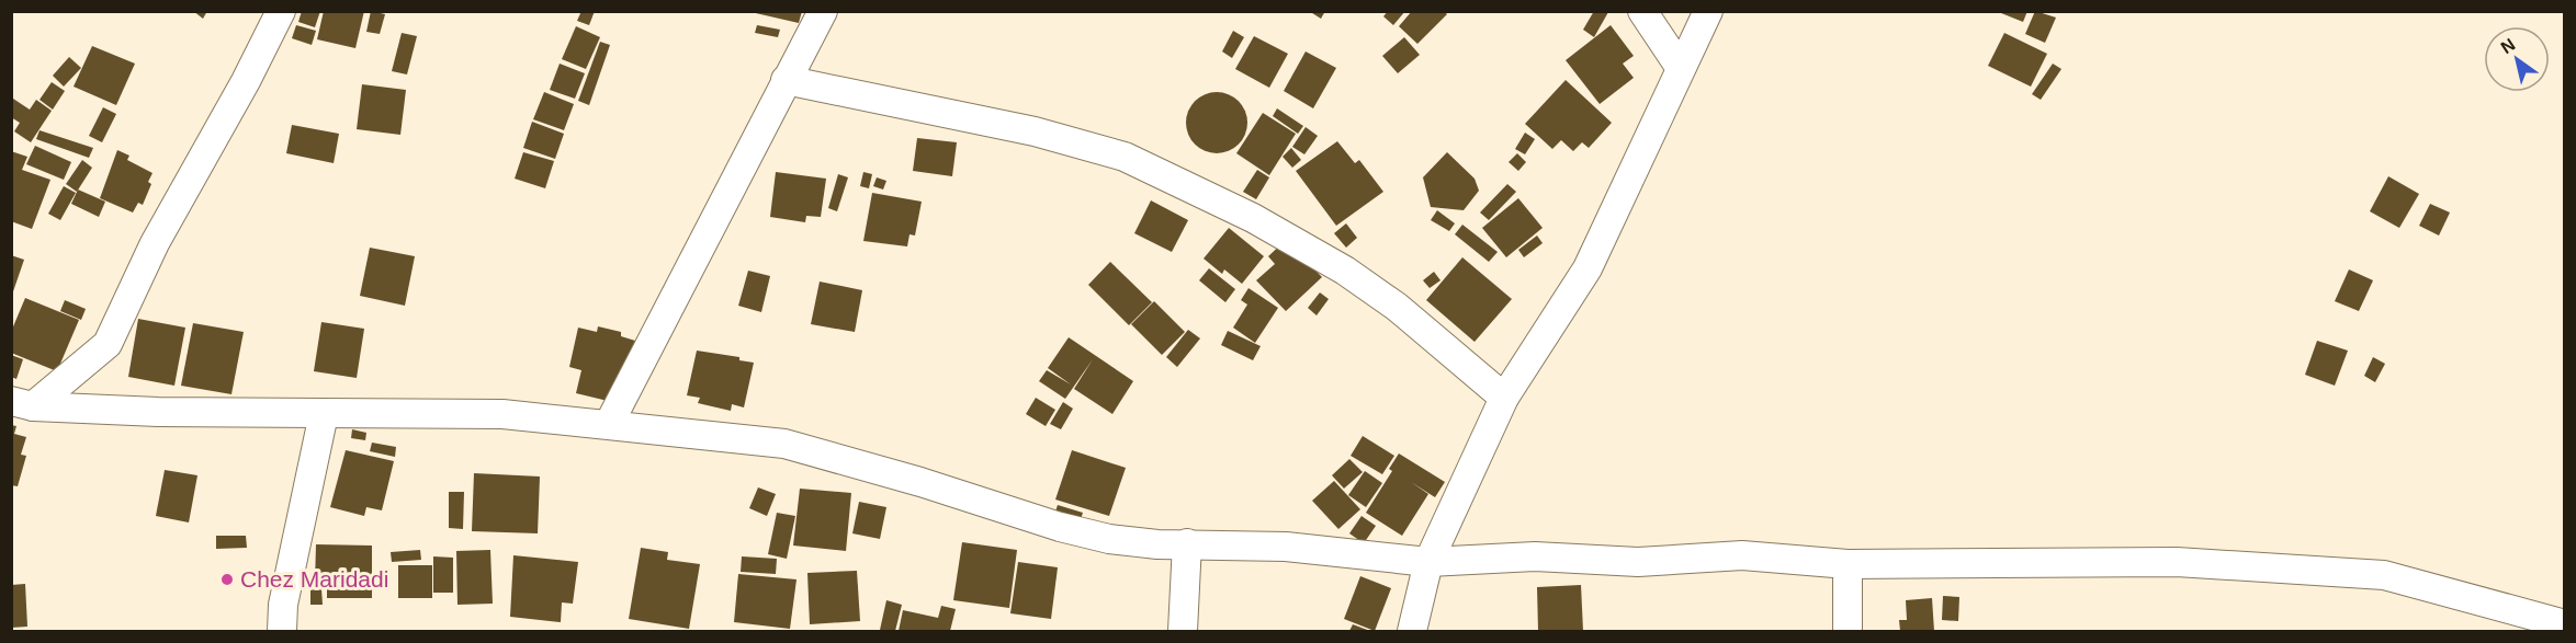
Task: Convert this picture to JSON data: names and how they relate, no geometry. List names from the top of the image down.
{
  "places": ["Chez Maridadi"],
  "north": "top left"
}
